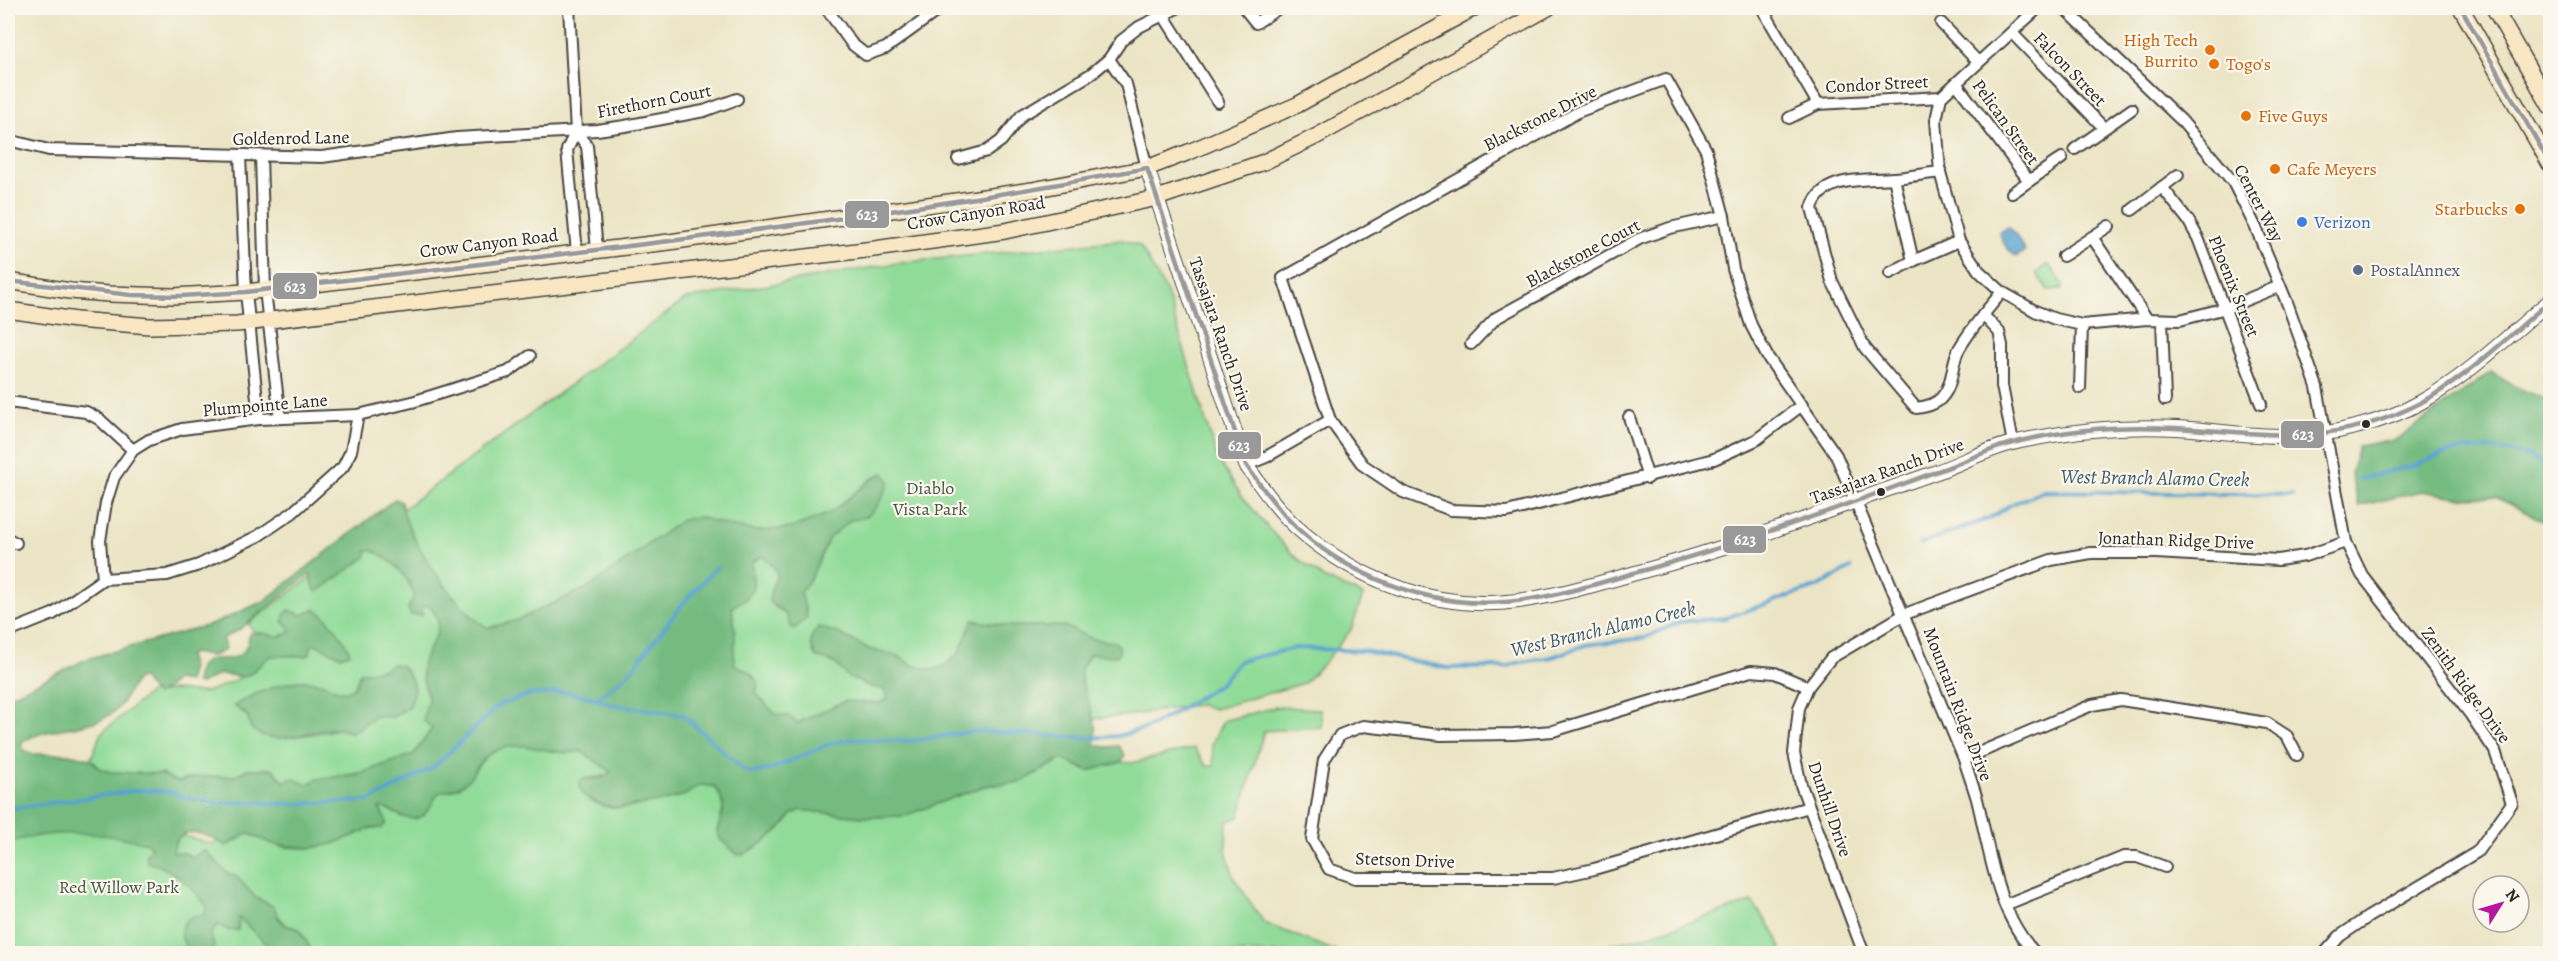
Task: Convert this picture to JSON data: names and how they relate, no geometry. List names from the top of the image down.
{
  "streets": {
    "main road": ["Crow Canyon Road"],
    "street": [
      "Falcon Street",
      "Condor Street",
      "Firethorn Court",
      "Blackstone Drive",
      "Pelican Street",
      "Goldenrod Lane",
      "Center Way",
      "Blackstone Court",
      "Phoenix Street",
      "Tassajara Ranch Drive",
      "Plumpointe Lane",
      "Jonathan Ridge Drive",
      "Zenith Ridge Drive",
      "Mountain Ridge Drive",
      "Dunhill Drive",
      "Stetson Drive"
    ]
  },
  "crossings": [
    ["Firethorn Court", "Goldenrod Lane"],
    ["Blackstone Drive", "Blackstone Court"],
    ["Blackstone Drive", "Tassajara Ranch Drive"],
    ["Blackstone Drive", "Mountain Ridge Drive"],
    ["Center Way", "Tassajara Ranch Drive"],
    ["Center Way", "Zenith Ridge Drive"],
    ["Crow Canyon Road", "Tassajara Ranch Drive"],
    ["Tassajara Ranch Drive", "Zenith Ridge Drive"],
    ["Tassajara Ranch Drive", "Mountain Ridge Drive"],
    ["Jonathan Ridge Drive", "Zenith Ridge Drive"],
    ["Jonathan Ridge Drive", "Mountain Ridge Drive"],
    ["Jonathan Ridge Drive", "Dunhill Drive"],
    ["Mountain Ridge Drive", "Dunhill Drive"],
    ["Dunhill Drive", "Stetson Drive"]
  ],
  "water": ["West Branch Alamo Creek"],
  "parks": ["Diablo Vista Park", "Red Willow Park"],
  "places": [
    "High Tech Burrito",
    "Togo's",
    "Five Guys",
    "Cafe Meyers",
    "Starbucks",
    "Verizon",
    "PostalAnnex"
  ],
  "lines": ["transit line 623"],
  "north": "top right"
}
